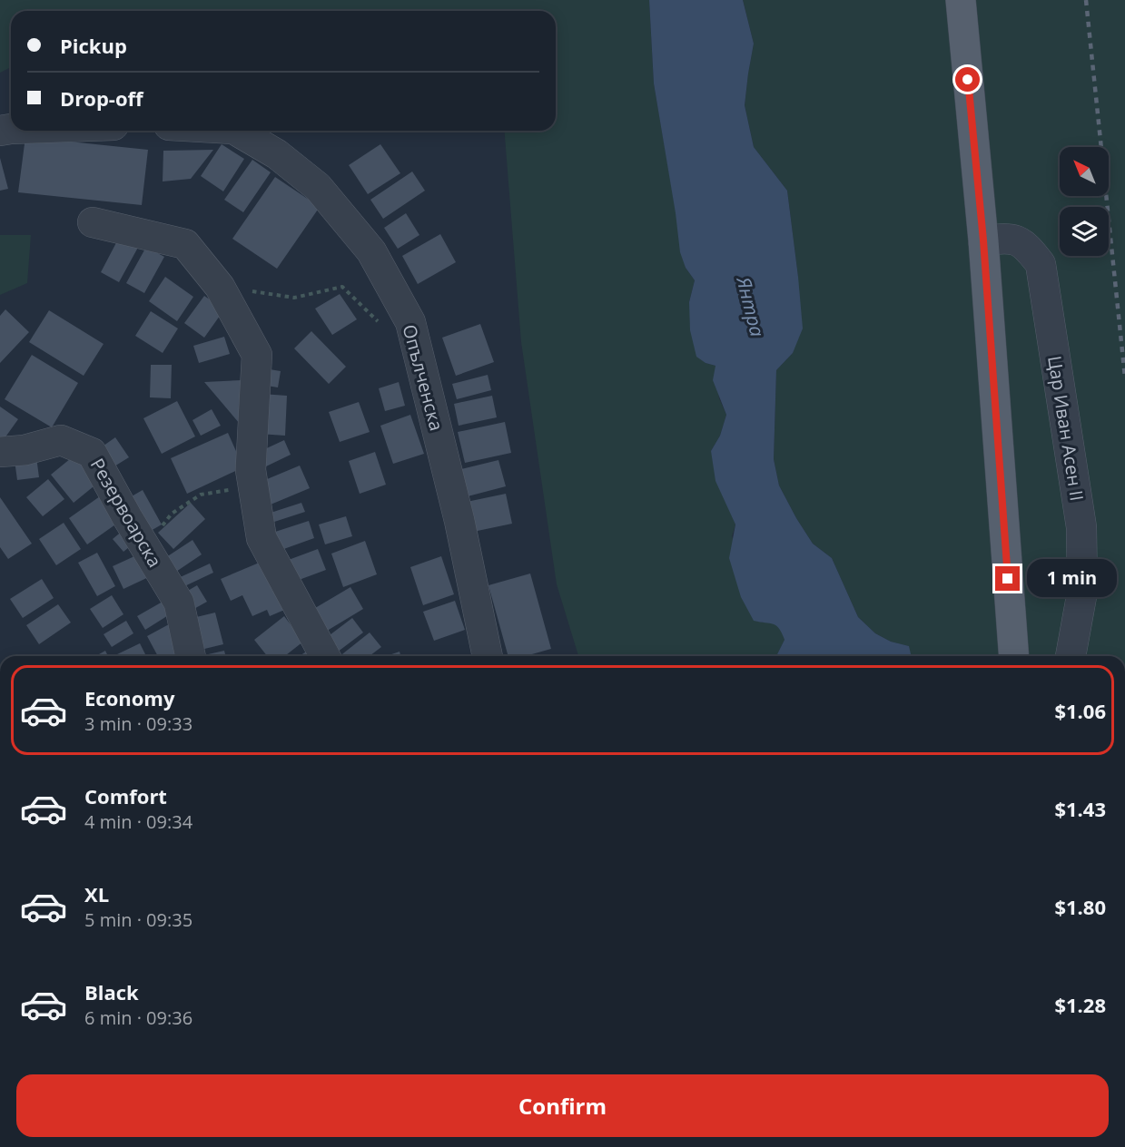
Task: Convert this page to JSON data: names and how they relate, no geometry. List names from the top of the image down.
{
  "streets": {
    "street": ["Опълченска", "Цар Иван Асен II", "Резервоарска"]
  },
  "water": ["Янтра"],
  "north": "top left",
  "page": {
    "banner": ["Pickup", "Drop-off"],
    "bubble": "1 min",
    "list": [
      {
        "name": "Economy",
        "note": "3 min · 09:33",
        "value": "$1.06"
      },
      {
        "name": "Comfort",
        "note": "4 min · 09:34",
        "value": "$1.43"
      },
      {
        "name": "XL",
        "note": "5 min · 09:35",
        "value": "$1.80"
      },
      {
        "name": "Black",
        "note": "6 min · 09:36",
        "value": "$1.28"
      }
    ],
    "buttons": "Confirm"
  }
}
